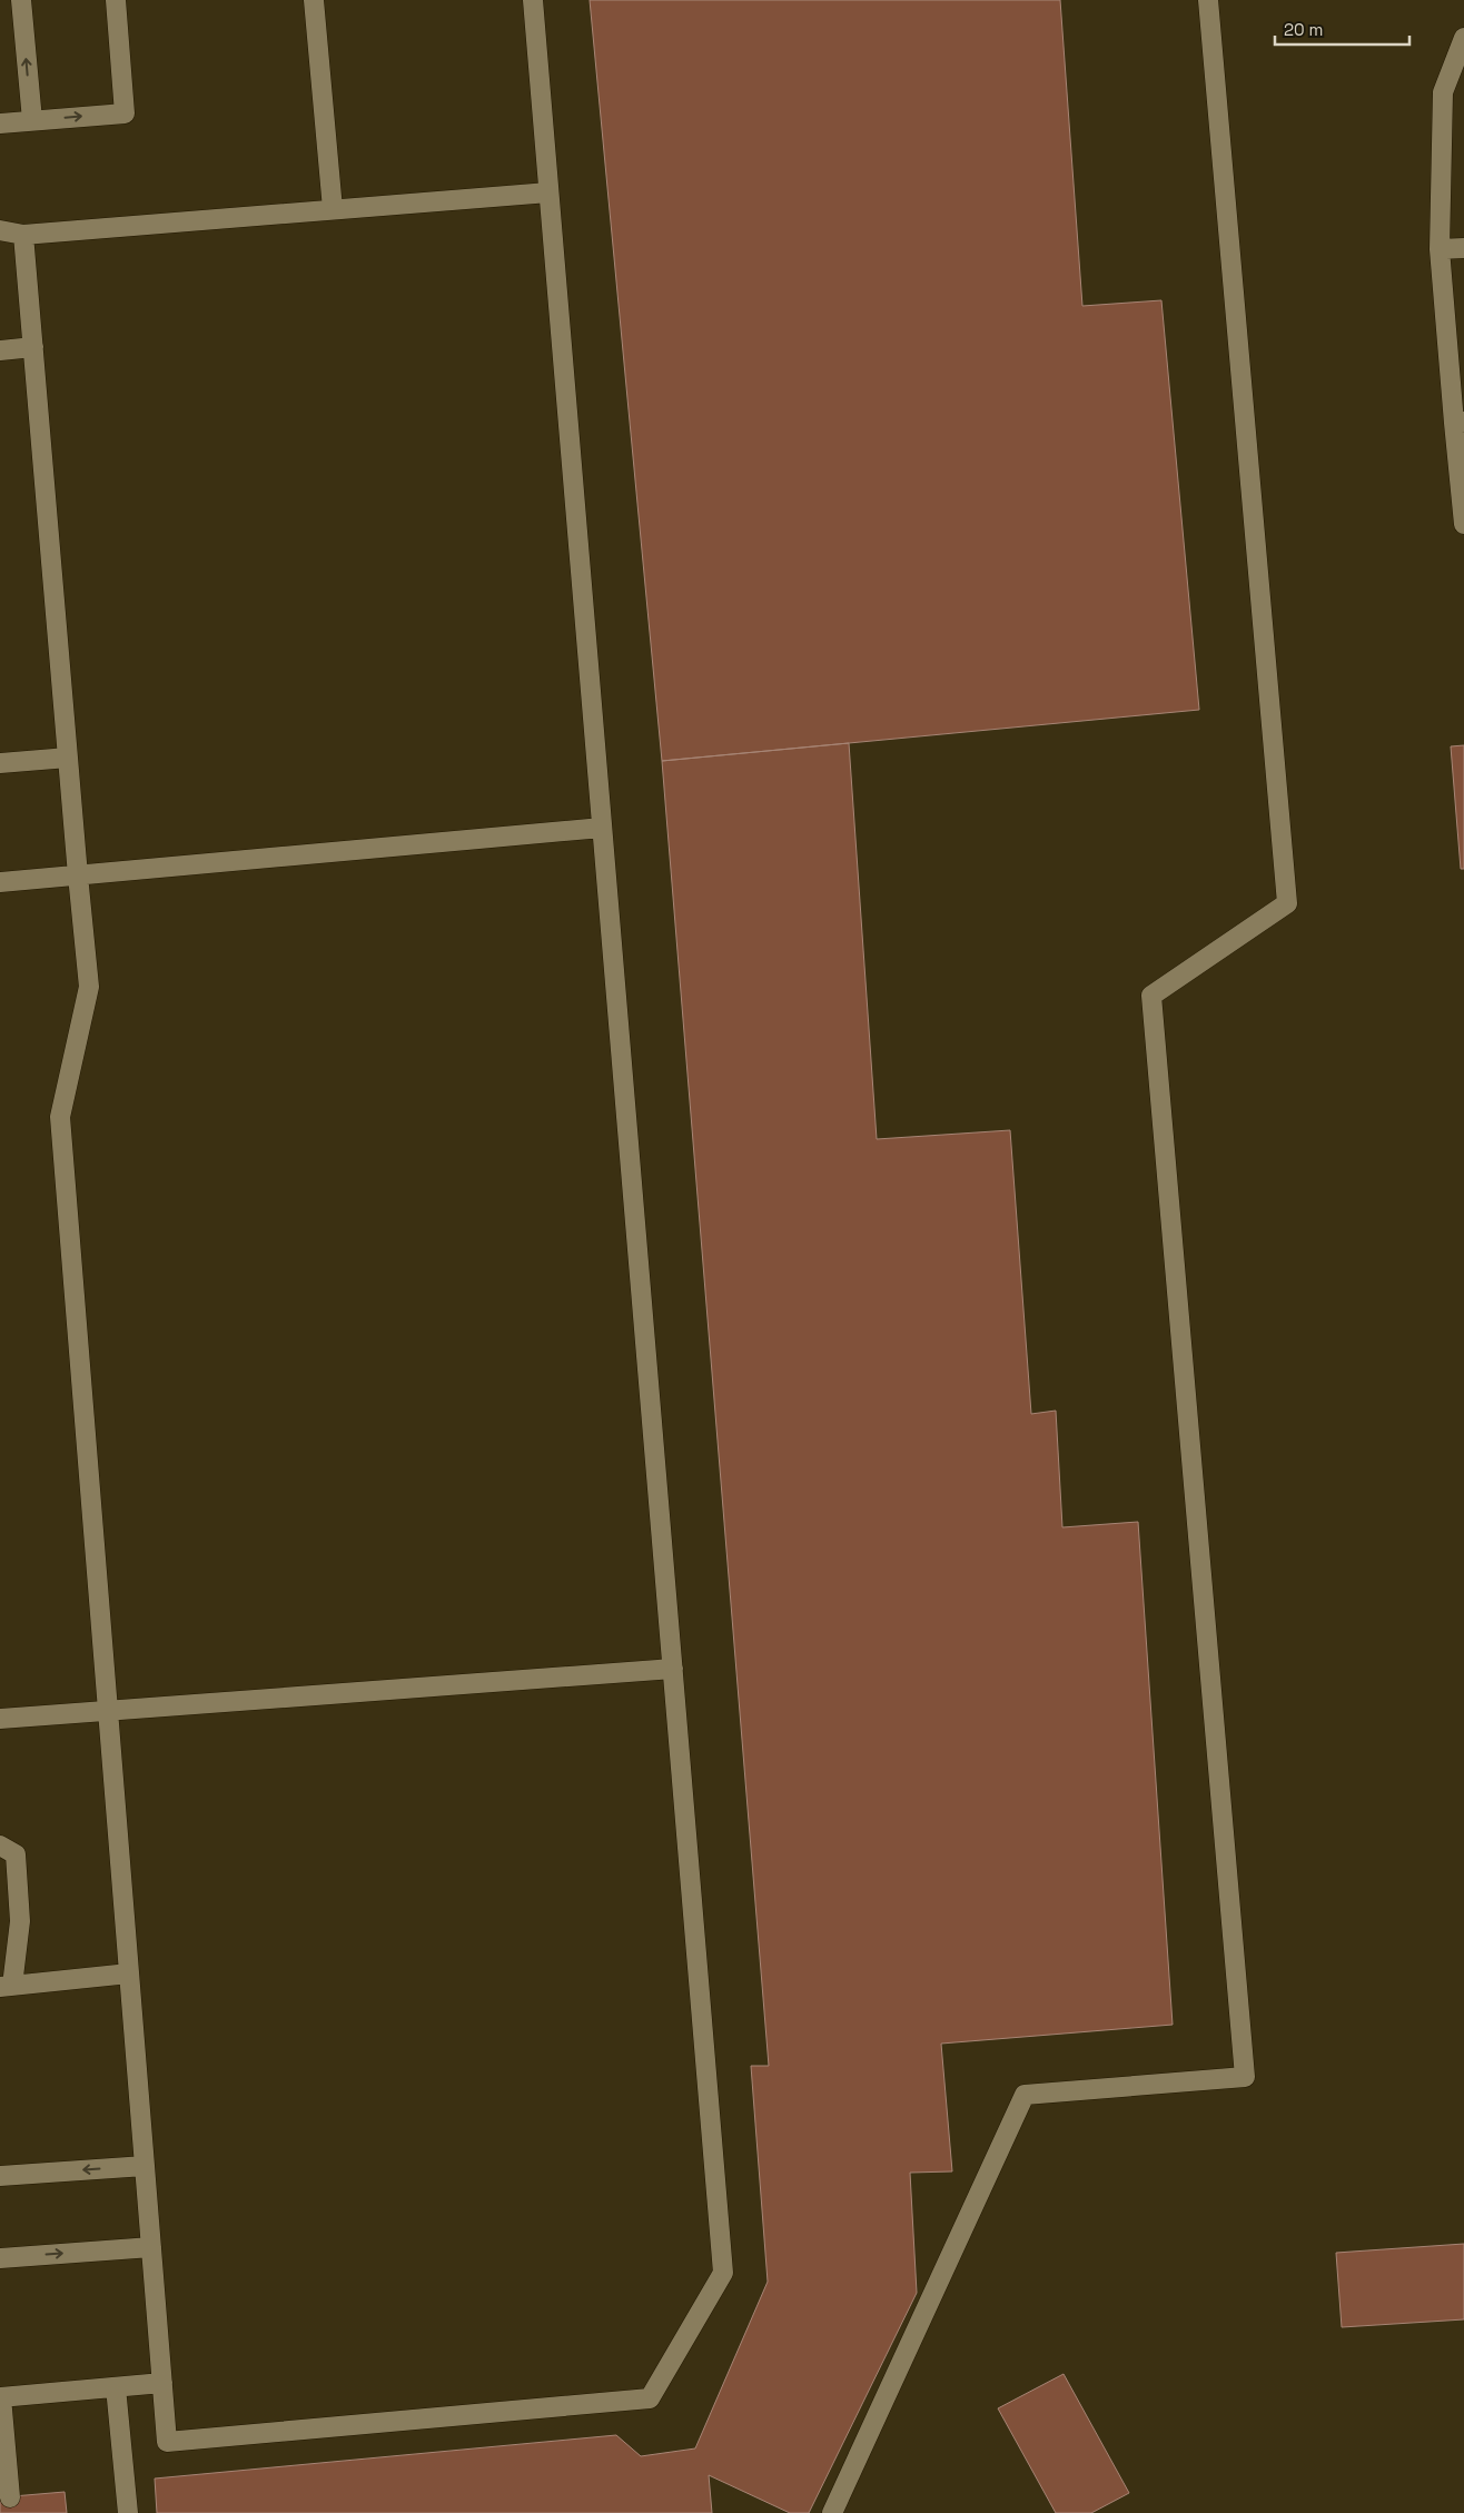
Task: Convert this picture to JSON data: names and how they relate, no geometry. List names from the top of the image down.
{
  "scale_bar": "20 m"
}
